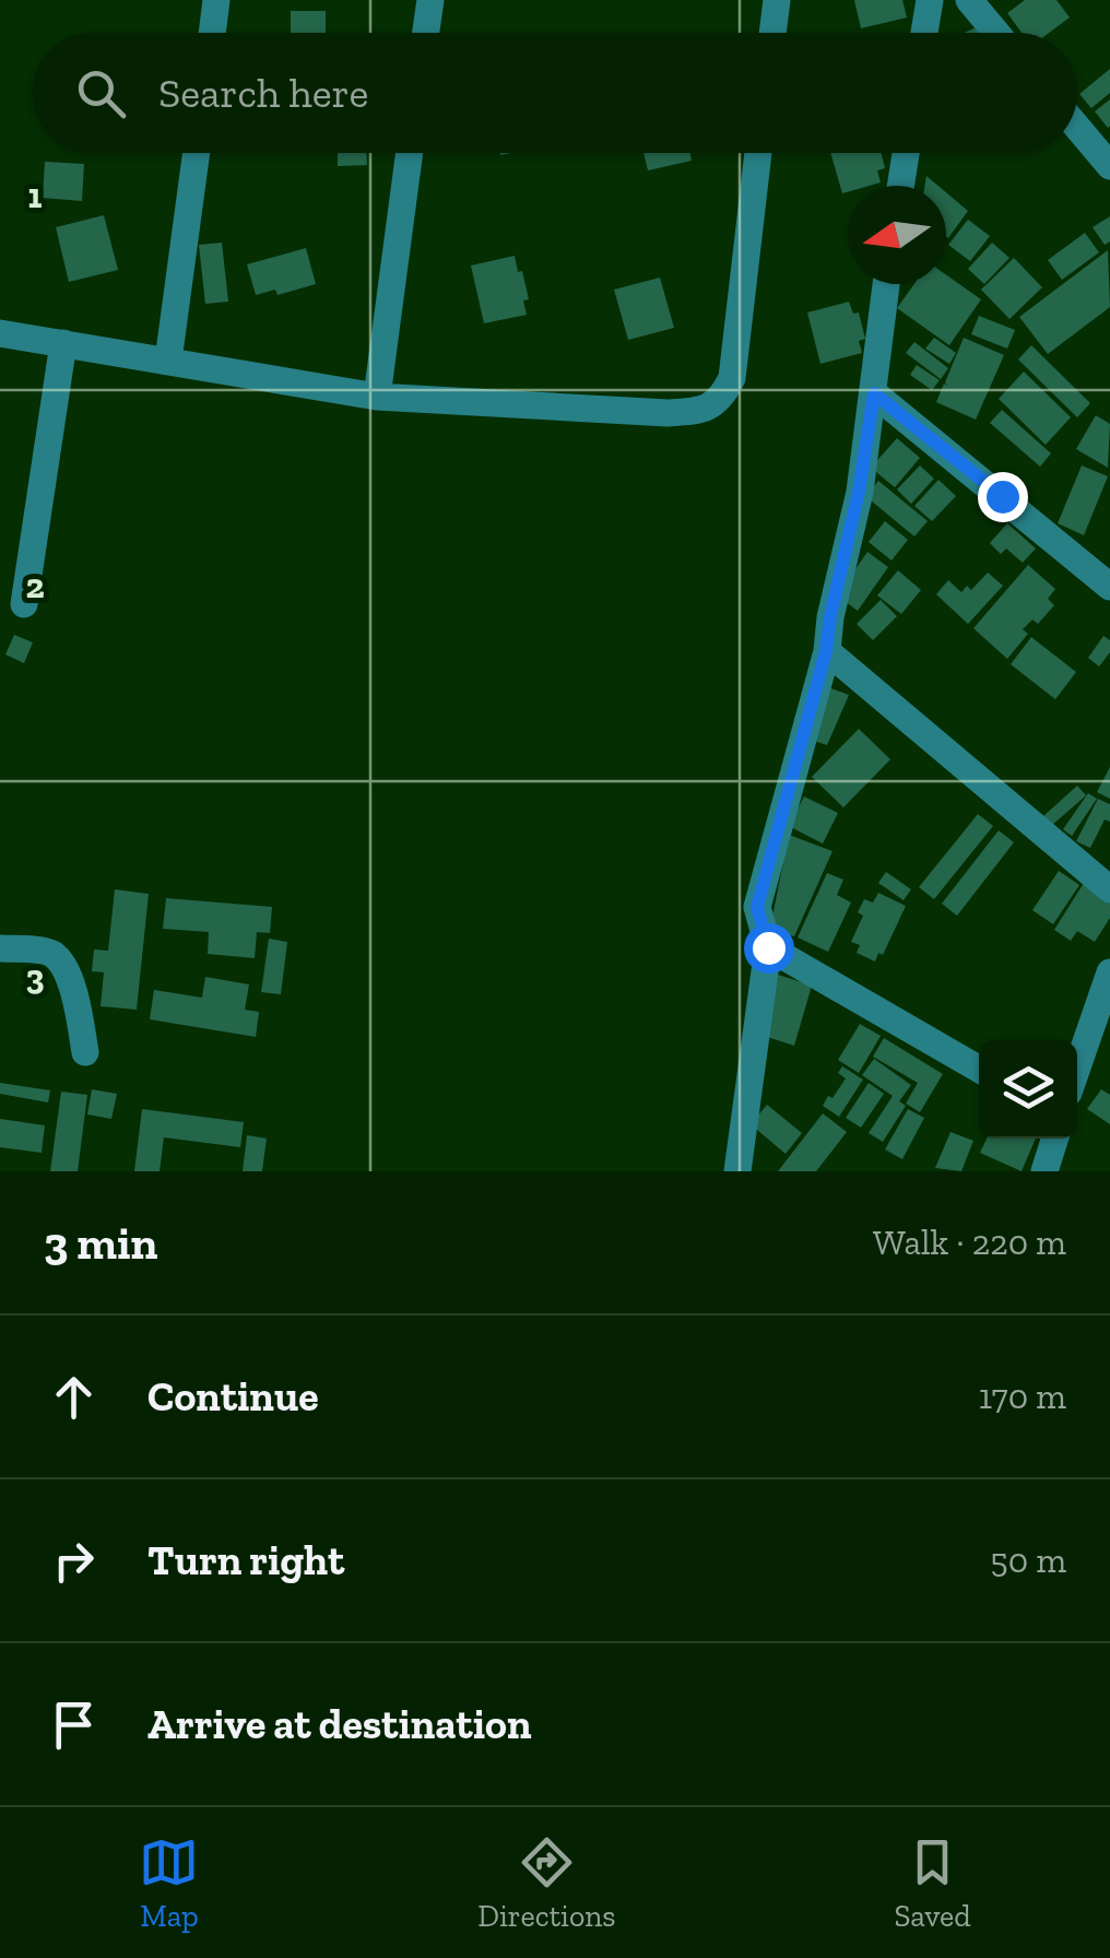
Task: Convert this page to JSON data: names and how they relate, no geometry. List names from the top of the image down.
{
  "north": "left",
  "page": {
    "search": "Search here",
    "heading": ["3 min", "Walk · 220 m"],
    "list": [
      ["Continue", "170 m"],
      ["Turn right", "50 m"],
      "Arrive at destination"
    ],
    "nav": ["Map", "Directions", "Saved"]
  },
  "grid": {
    "rows": ["1", "2", "3"]
  }
}
